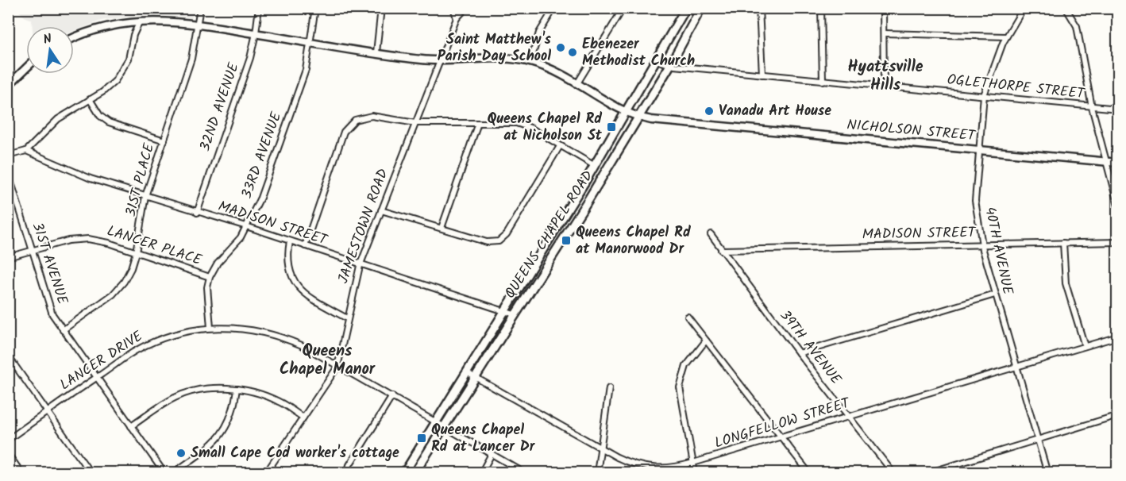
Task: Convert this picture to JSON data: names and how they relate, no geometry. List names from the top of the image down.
{
  "streets": {
    "main road": ["QUEENS CHAPEL ROAD"],
    "street": [
      "OGLETHORPE STREET",
      "32ND AVENUE",
      "NICHOLSON STREET",
      "33RD AVENUE",
      "31ST PLACE",
      "MADISON STREET",
      "JAMESTOWN ROAD",
      "LANCER PLACE",
      "40TH AVENUE",
      "31ST AVENUE",
      "39TH AVENUE",
      "LANCER DRIVE",
      "LONGFELLOW STREET"
    ]
  },
  "crossings": [
    ["OGLETHORPE STREET", "QUEENS CHAPEL ROAD"],
    ["OGLETHORPE STREET", "40TH AVENUE"],
    ["32ND AVENUE", "NICHOLSON STREET"],
    ["32ND AVENUE", "MADISON STREET"],
    ["NICHOLSON STREET", "33RD AVENUE"],
    ["NICHOLSON STREET", "31ST PLACE"],
    ["NICHOLSON STREET", "JAMESTOWN ROAD"],
    ["NICHOLSON STREET", "QUEENS CHAPEL ROAD"],
    ["NICHOLSON STREET", "40TH AVENUE"],
    ["33RD AVENUE", "MADISON STREET"],
    ["33RD AVENUE", "LANCER PLACE"],
    ["31ST PLACE", "MADISON STREET"],
    ["31ST PLACE", "LANCER PLACE"],
    ["31ST PLACE", "31ST AVENUE"],
    ["MADISON STREET", "JAMESTOWN ROAD"],
    ["MADISON STREET", "QUEENS CHAPEL ROAD"],
    ["MADISON STREET", "40TH AVENUE"],
    ["MADISON STREET", "39TH AVENUE"],
    ["JAMESTOWN ROAD", "LANCER DRIVE"],
    ["QUEENS CHAPEL ROAD", "LANCER DRIVE"],
    ["QUEENS CHAPEL ROAD", "LONGFELLOW STREET"],
    ["LANCER PLACE", "31ST AVENUE"],
    ["40TH AVENUE", "LONGFELLOW STREET"],
    ["31ST AVENUE", "LANCER DRIVE"],
    ["39TH AVENUE", "LONGFELLOW STREET"]
  ],
  "districts": ["Hyattsville Hills", "Queens Chapel Manor"],
  "places": {
    "other": [
      "Saint Matthew's Parish Day School",
      "Ebenezer Methodist Church",
      "Vanadu Art House",
      "Small Cape Cod worker's cottage"
    ],
    "transit": ["Queens Chapel Rd at Nicholson St", "Queens Chapel Rd at Manorwood Dr", "Queens Chapel Rd at Lancer Dr"]
  },
  "north": "top"
}
